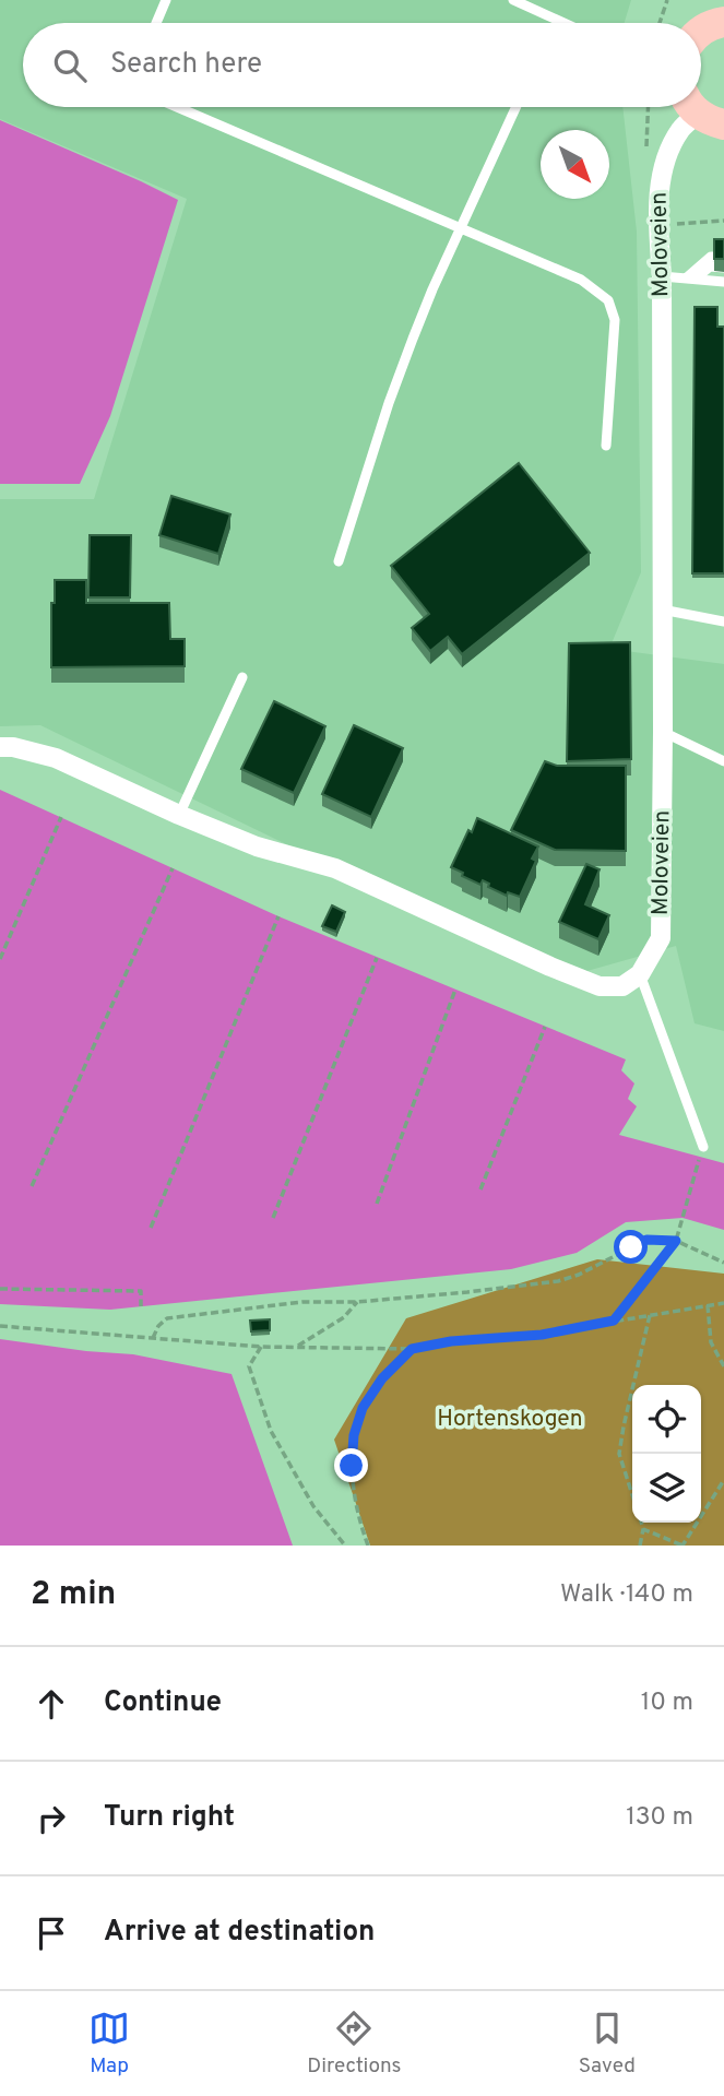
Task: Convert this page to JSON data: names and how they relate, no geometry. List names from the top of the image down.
{
  "streets": {
    "street": ["Moloveien"]
  },
  "parks": ["Hortenskogen"],
  "north": "bottom right",
  "page": {
    "search": "Search here",
    "heading": ["2 min", "Walk · 140 m"],
    "list": [
      ["Continue", "10 m"],
      ["Turn right", "130 m"],
      "Arrive at destination"
    ],
    "nav": ["Map", "Directions", "Saved"]
  }
}
